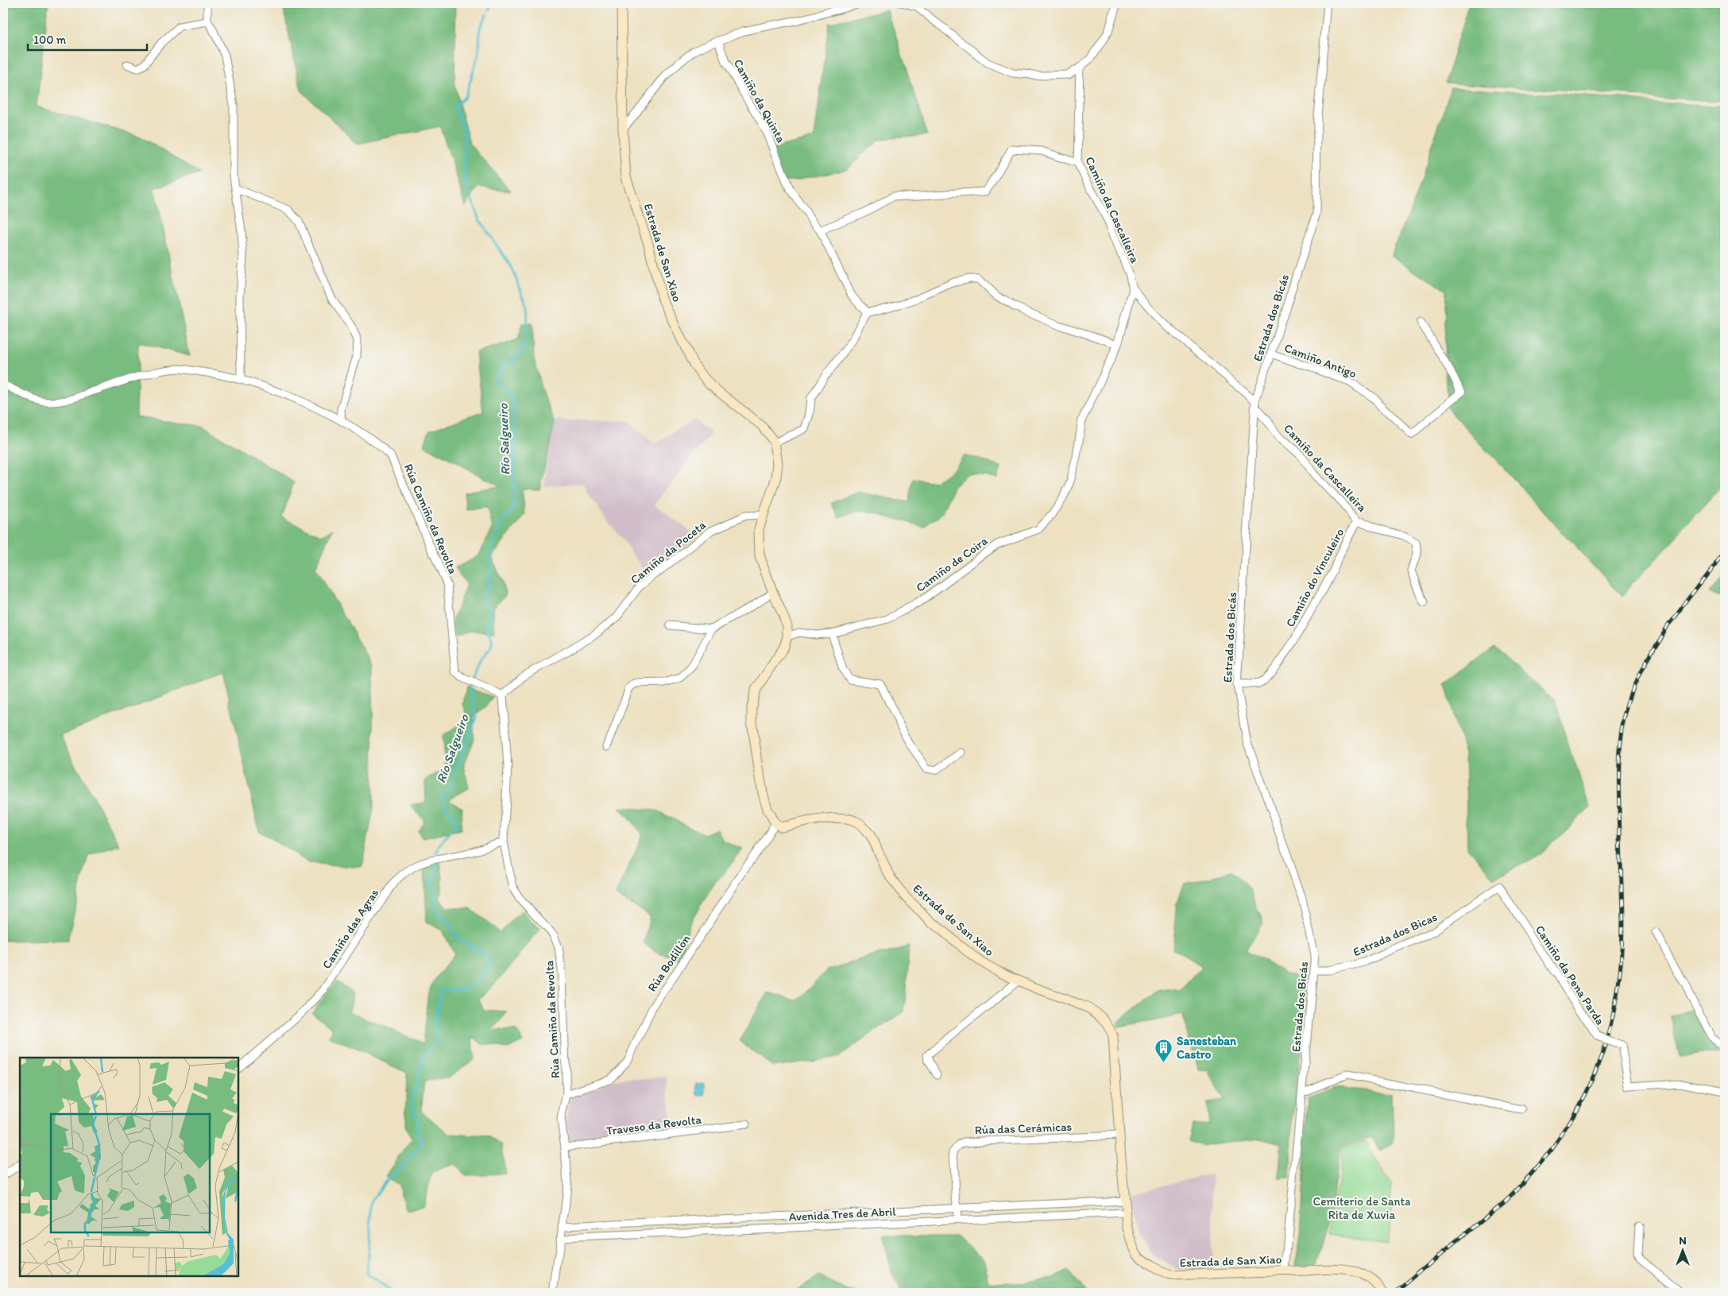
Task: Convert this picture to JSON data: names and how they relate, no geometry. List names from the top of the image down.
{
  "streets": {
    "street": [
      "Camiño da Quinta",
      "Camiño da Cascalleira",
      "Estrada de San Xiao",
      "Estrada dos Bicás",
      "Camiño Antigo",
      "Rúa Camiño da Revolta",
      "Camiño da Poceta",
      "Camiño de Coira",
      "Camiño do Vinculeiro",
      "Camiño das Agras",
      "Estrada dos Bicas",
      "Rúa Bodillón",
      "Camiño da Pena Parda",
      "Traveso da Revolta",
      "Rúa das Cerámicas",
      "Avenida Tres de Abril"
    ]
  },
  "crossings": [
    ["Camiño da Cascalleira", "Estrada dos Bicás"],
    ["Camiño da Cascalleira", "Camiño de Coira"],
    ["Camiño da Cascalleira", "Camiño do Vinculeiro"],
    ["Estrada de San Xiao", "Estrada dos Bicás"],
    ["Estrada de San Xiao", "Camiño da Poceta"],
    ["Estrada de San Xiao", "Camiño de Coira"],
    ["Estrada de San Xiao", "Rúa Bodillón"],
    ["Estrada de San Xiao", "Rúa das Cerámicas"],
    ["Estrada de San Xiao", "Avenida Tres de Abril"],
    ["Estrada dos Bicás", "Camiño Antigo"],
    ["Estrada dos Bicás", "Camiño do Vinculeiro"],
    ["Estrada dos Bicás", "Estrada dos Bicas"],
    ["Rúa Camiño da Revolta", "Camiño da Poceta"],
    ["Rúa Camiño da Revolta", "Camiño das Agras"],
    ["Rúa Camiño da Revolta", "Rúa Bodillón"],
    ["Rúa Camiño da Revolta", "Traveso da Revolta"],
    ["Rúa Camiño da Revolta", "Avenida Tres de Abril"],
    ["Estrada dos Bicas", "Camiño da Pena Parda"],
    ["Rúa das Cerámicas", "Avenida Tres de Abril"]
  ],
  "water": ["Río Salgueiro"],
  "parks": ["Cemiterio de Santa Rita de Xuvia"],
  "places": {
    "building": ["Sanesteban Castro"]
  },
  "scale_bar": "100 m",
  "north": "top"
}
